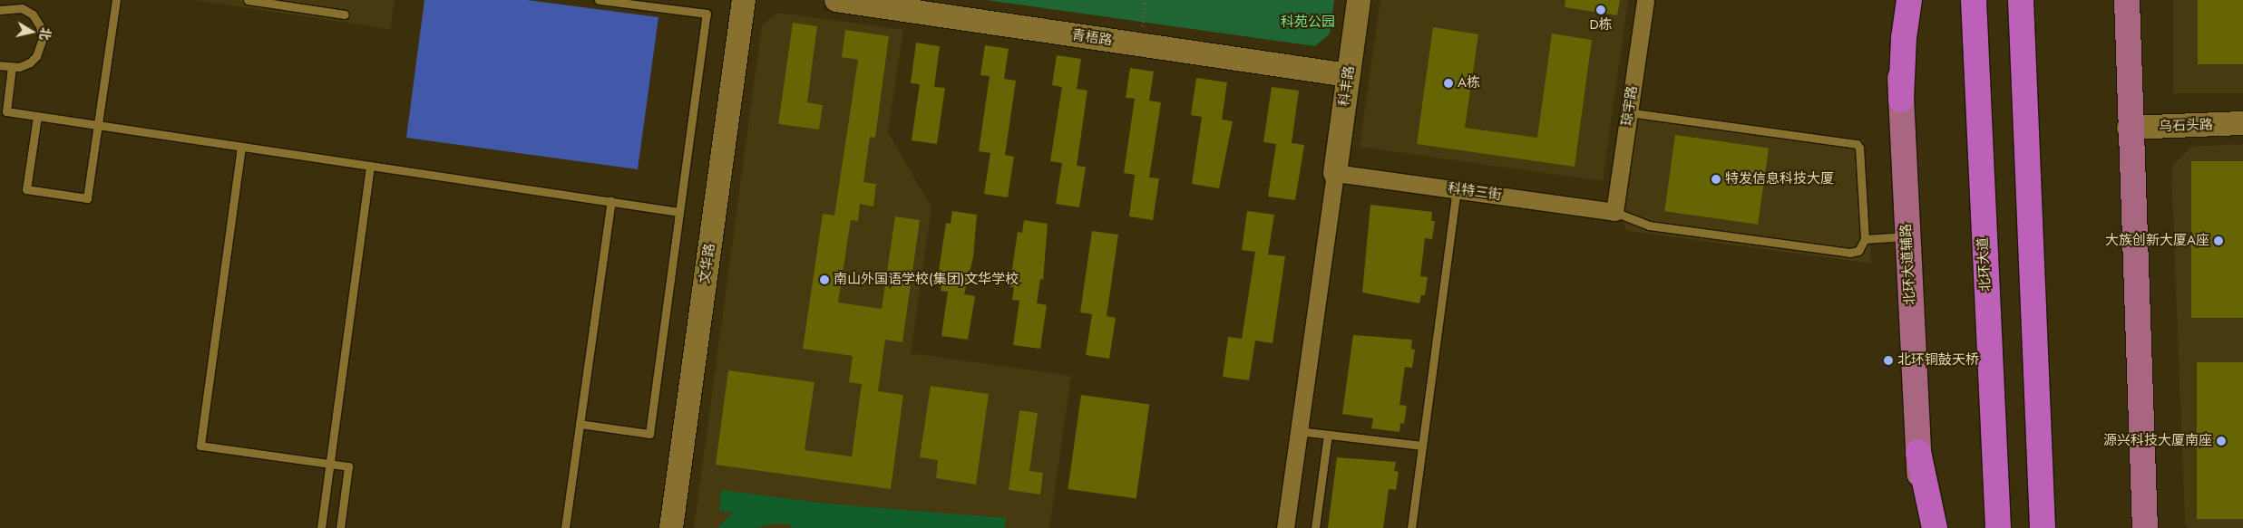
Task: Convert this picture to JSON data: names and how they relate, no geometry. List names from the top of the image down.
{
  "streets": {
    "highway": ["北环大道"],
    "main road": ["北环大道辅路"],
    "street": [
      "青梧路",
      "科丰路",
      "琼宇路",
      "乌石头路",
      "科特三街",
      "文华路"
    ]
  },
  "crossings": [
    ["青梧路", "科丰路"],
    ["科丰路", "科特三街"],
    ["琼宇路", "科特三街"]
  ],
  "parks": ["科苑公园"],
  "places": [
    "D栋",
    "A栋",
    "特发信息科技大厦",
    "大族创新大厦A座",
    "南山外国语学校(集团)文华学校",
    "北环铜鼓天桥",
    "源兴科技大厦南座"
  ],
  "north": "right"
}
